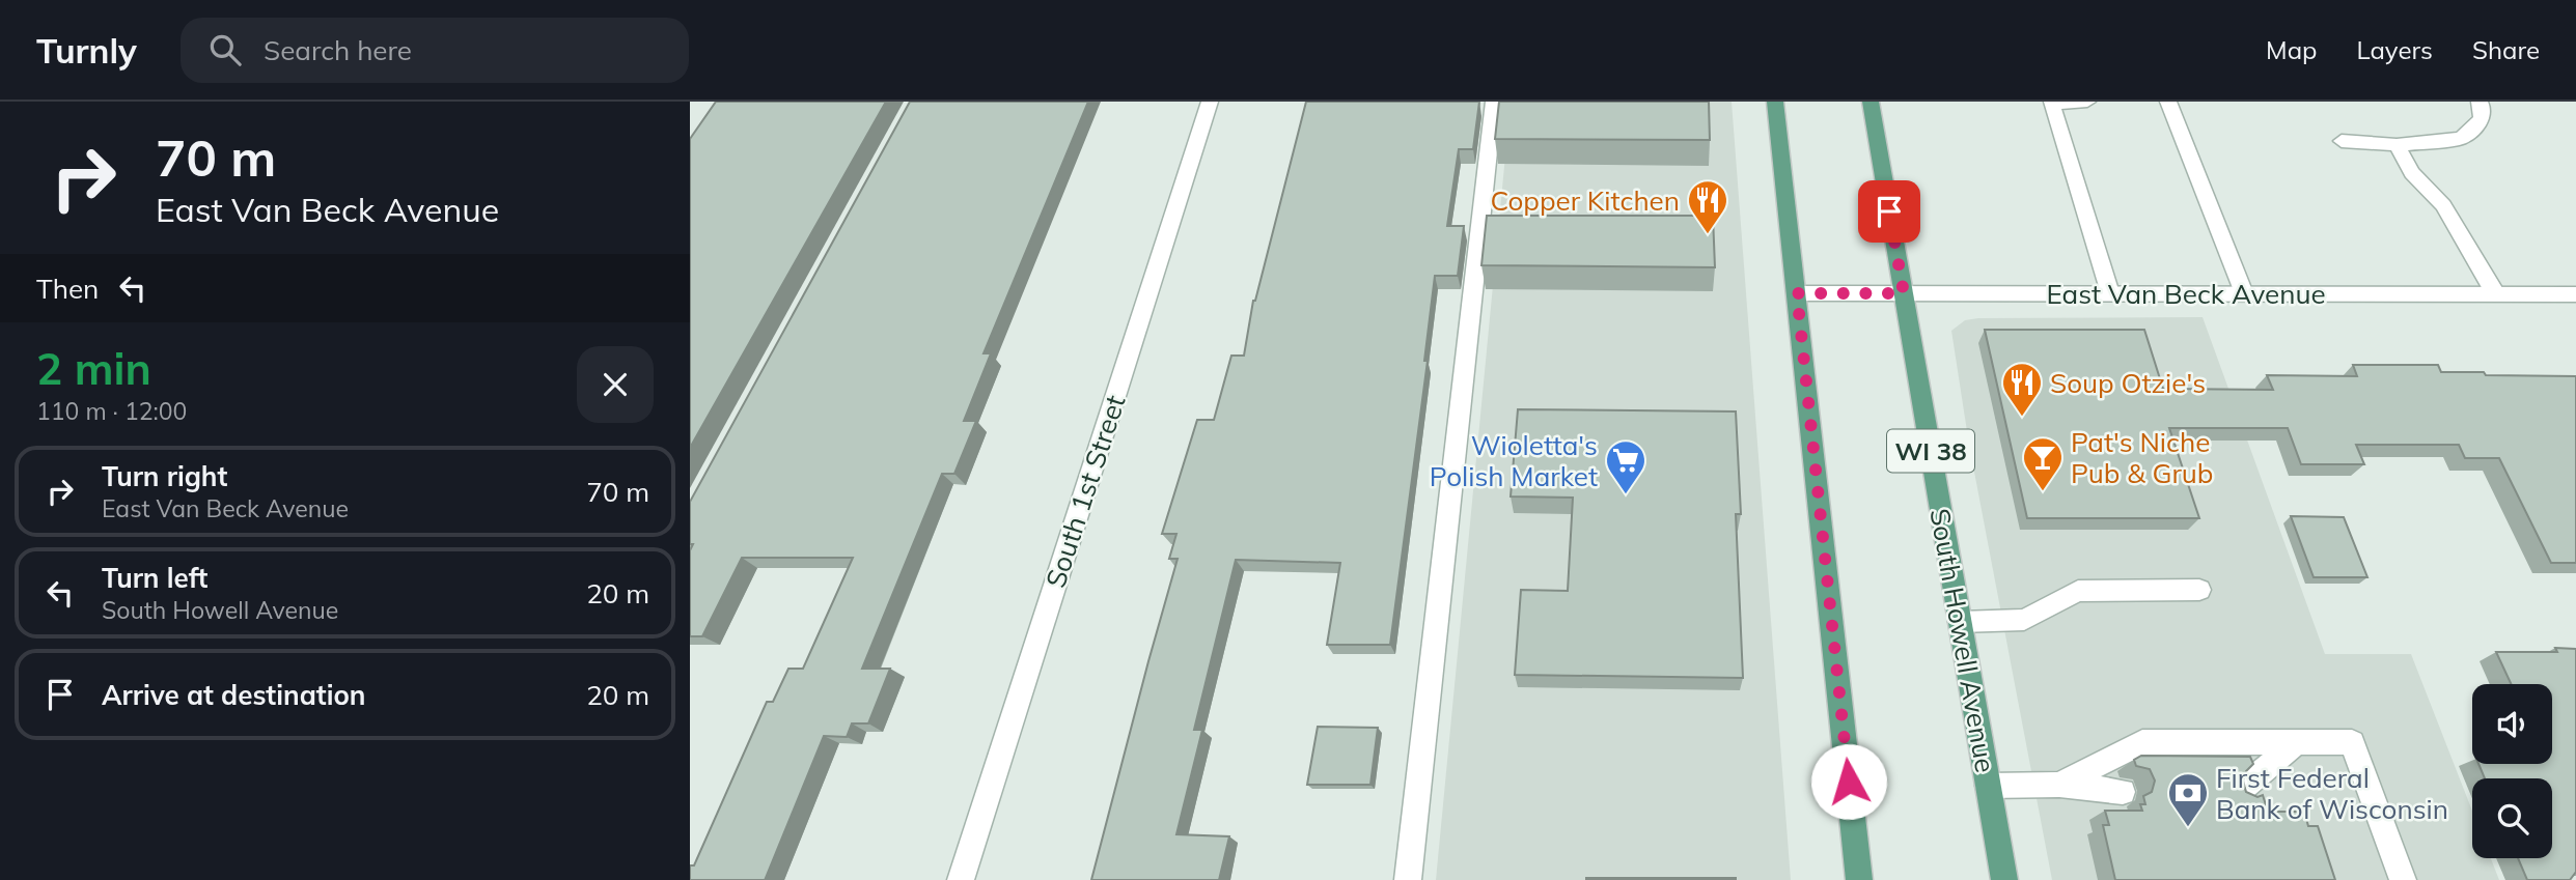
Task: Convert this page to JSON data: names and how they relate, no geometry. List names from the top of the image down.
{
  "streets": {
    "main road": ["WI 38", "South Howell Avenue"],
    "street": ["East Van Beck Avenue", "South 1st Street"]
  },
  "crossings": [
    ["East Van Beck Avenue", "South Howell Avenue"]
  ],
  "places": {
    "restaurant": ["Copper Kitchen", "Soup Otzie's"],
    "bar": ["Pat's Niche Pub & Grub"],
    "supermarket": ["Wioletta's Polish Market"],
    "bank": ["First Federal Bank of Wisconsin"]
  },
  "page": {
    "header": "Turnly",
    "search": "Search here",
    "nav": ["Map", "Layers", "Share"],
    "turn": ["70 m", "East Van Beck Avenue"],
    "then": "Then",
    "heading": ["2 min", "110 m · 12:00"],
    "list": [
      {
        "name": "Turn right",
        "note": "East Van Beck Avenue",
        "value": "70 m"
      },
      {
        "name": "Turn left",
        "note": "South Howell Avenue",
        "value": "20 m"
      },
      {
        "name": "Arrive at destination",
        "value": "20 m"
      }
    ]
  }
}
